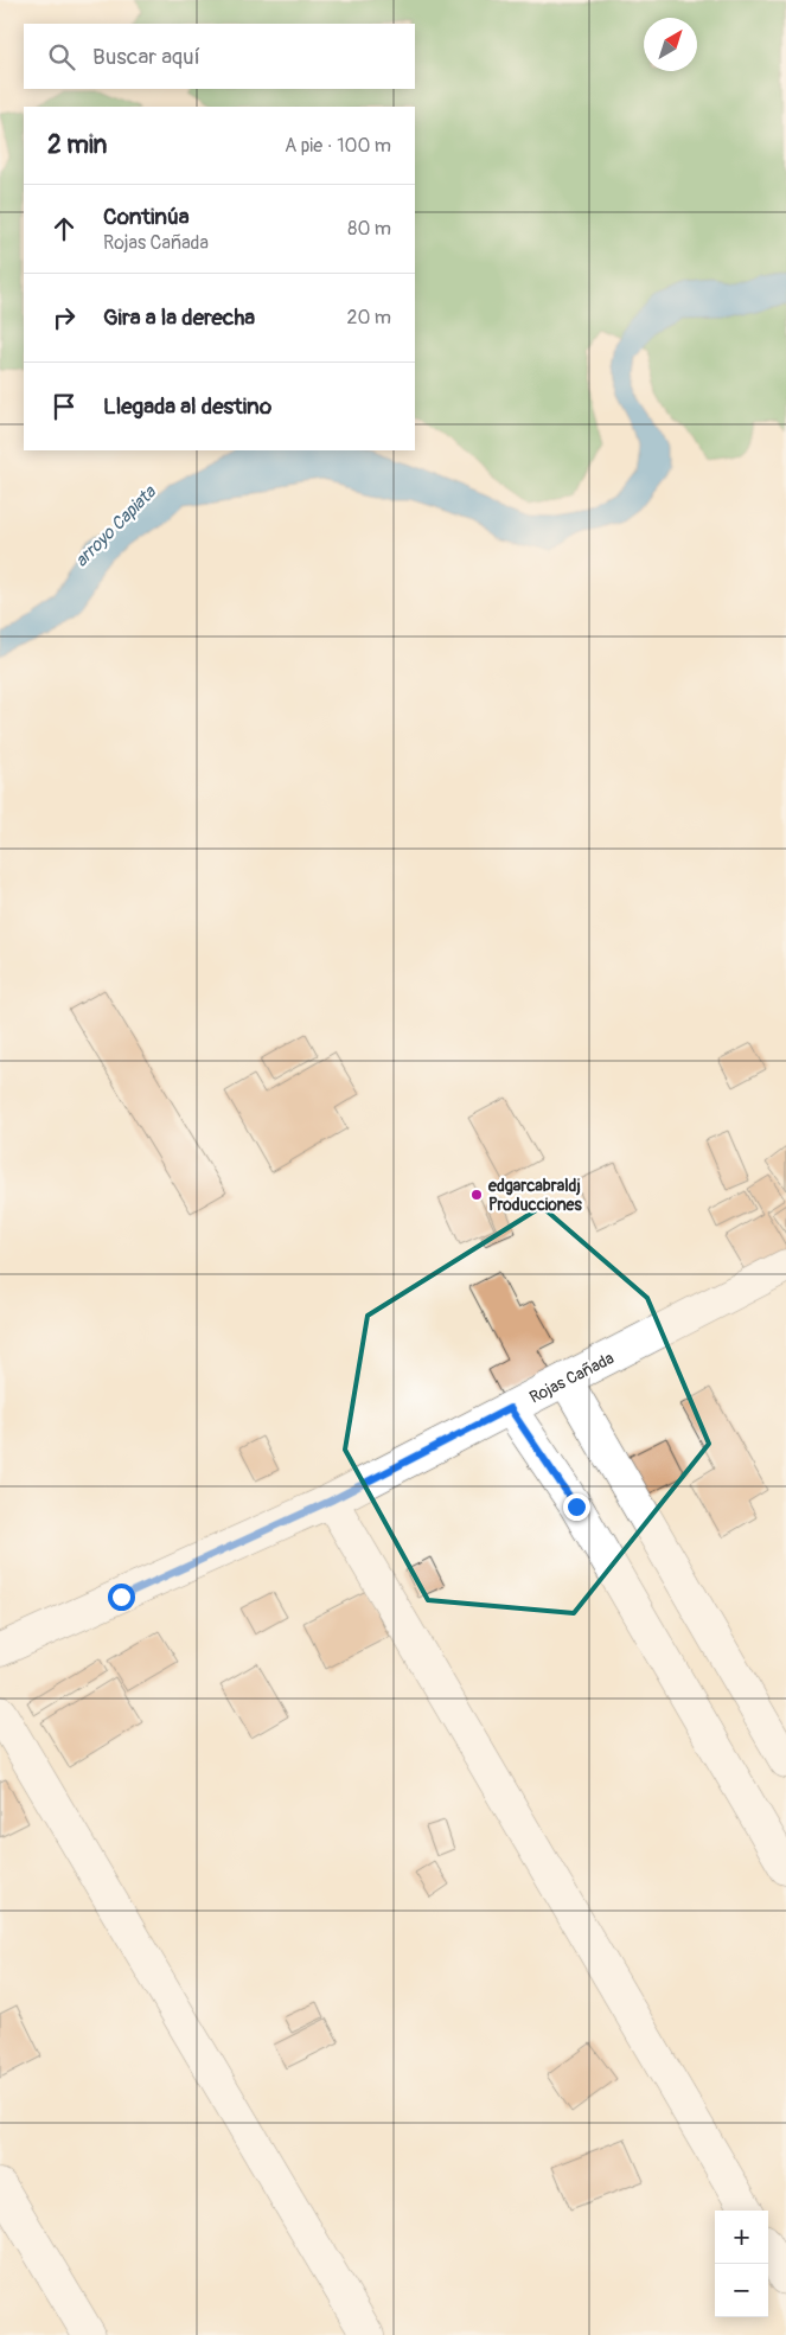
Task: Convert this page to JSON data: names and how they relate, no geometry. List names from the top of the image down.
{
  "streets": {
    "street": ["Rojas Cañada"]
  },
  "water": ["arroyo Capiata"],
  "places": ["edgarcabraldj Producciones"],
  "north": "top right",
  "page": {
    "search": "Buscar aquí",
    "heading": ["2 min", "A pie · 100 m"],
    "list": [
      ["Continúa", "Rojas Cañada", "80 m"],
      ["Gira a la derecha", "20 m"],
      "Llegada al destino"
    ],
    "map_buttons": ["+", "−"]
  }
}
